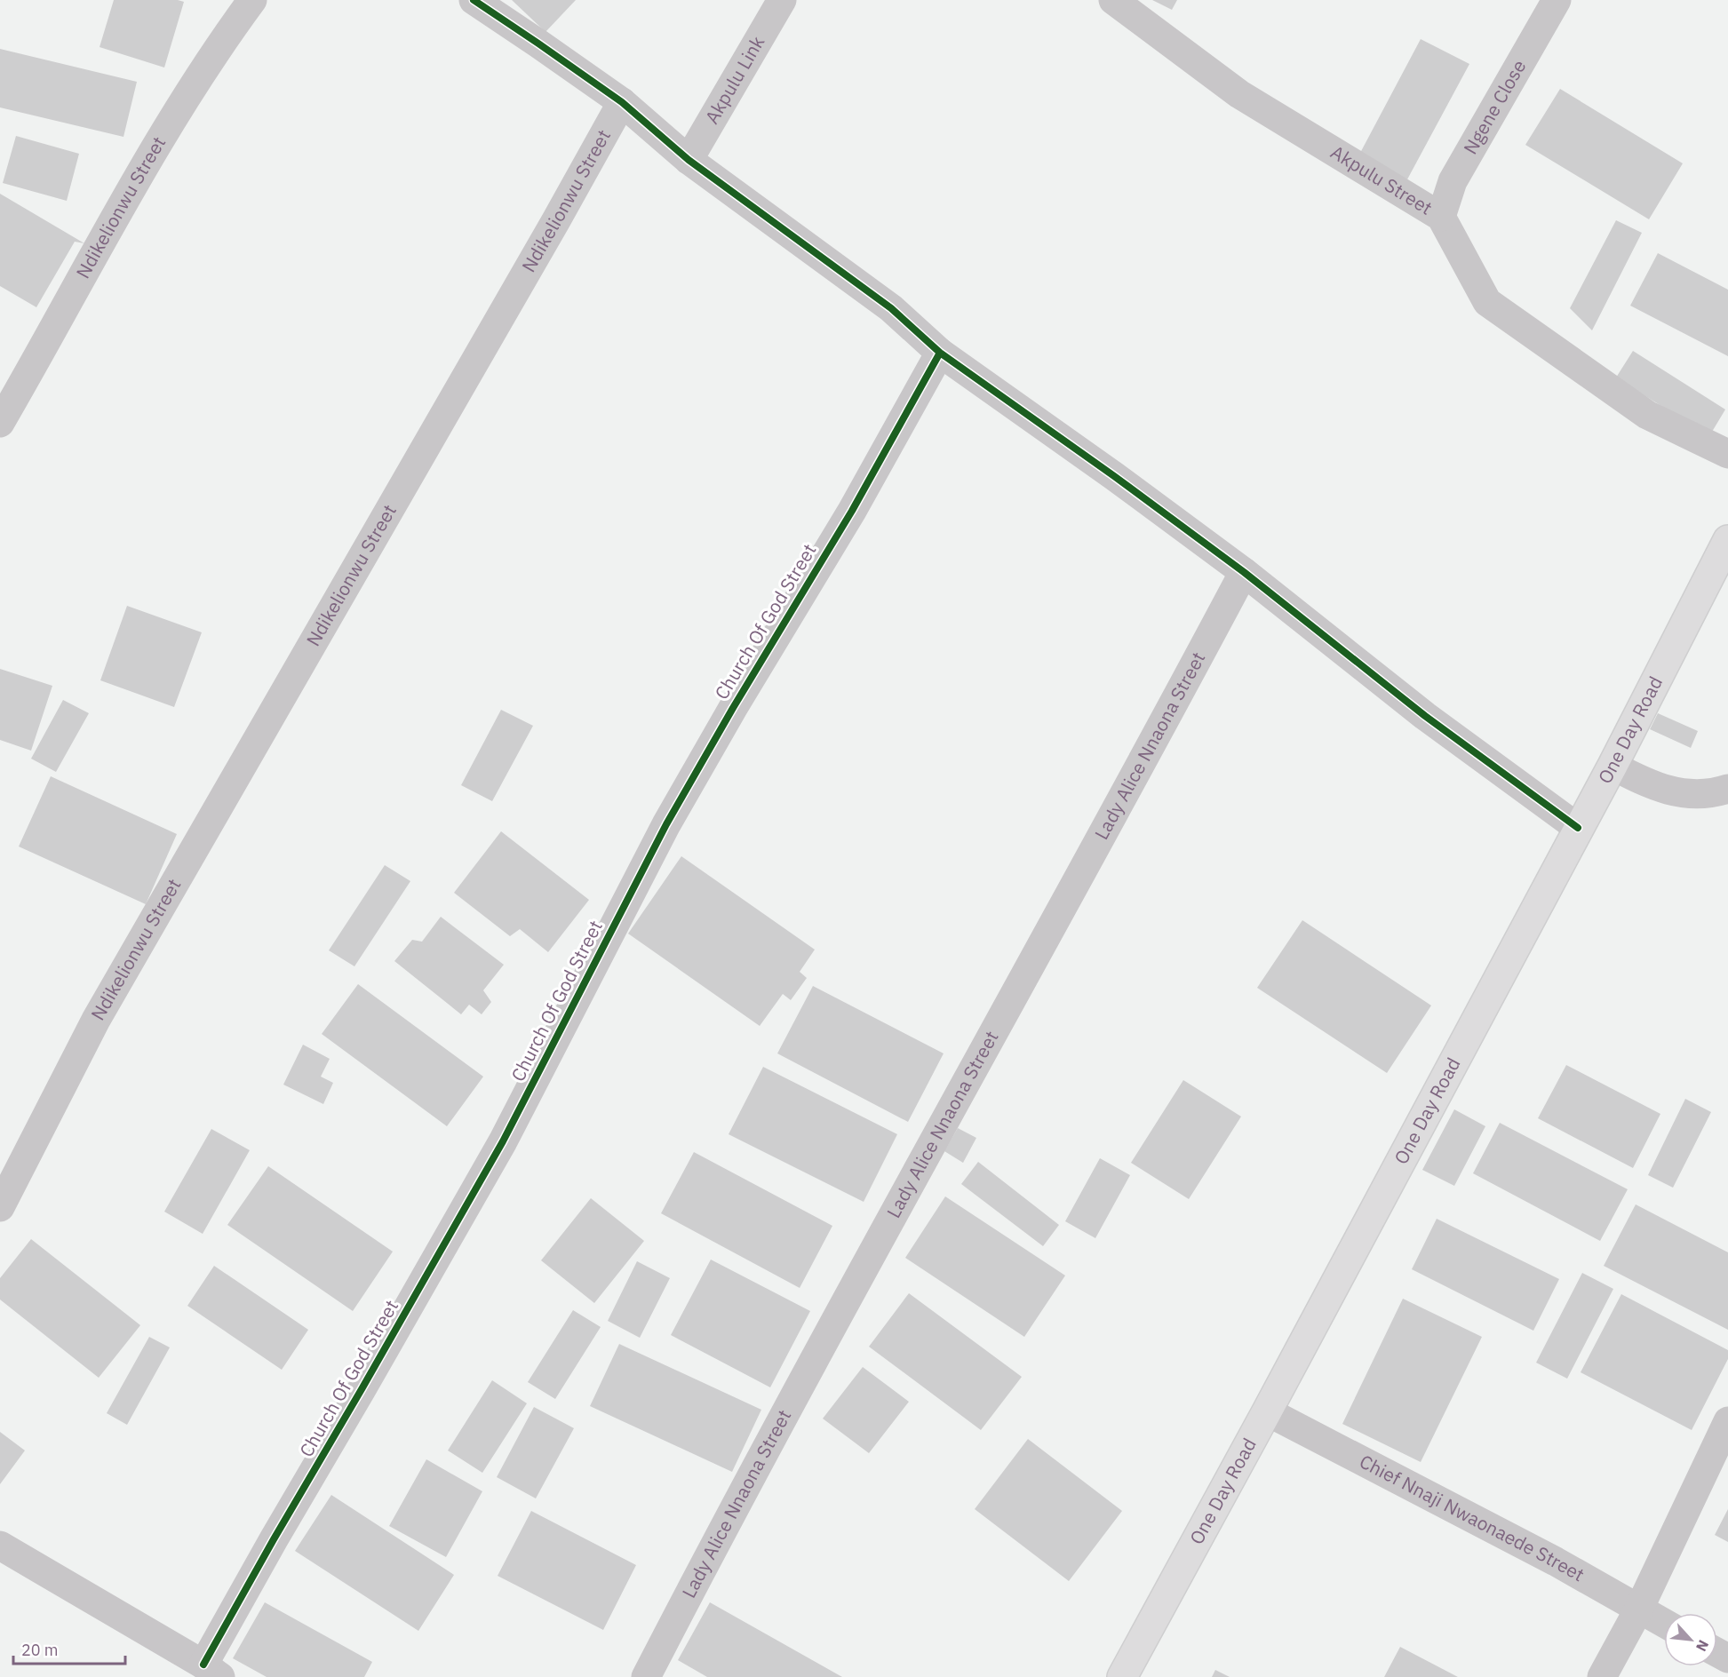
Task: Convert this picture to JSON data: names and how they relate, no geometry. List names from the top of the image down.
{
  "streets": {
    "main road": ["One Day Road"],
    "street": [
      "Akpulu Link",
      "Ngene Close",
      "Akpulu Street",
      "Ndikelionwu Street",
      "Church Of God Street",
      "Lady Alice Nnaona Street",
      "Chief Nnaji Nwaonaede Street"
    ]
  },
  "crossings": [
    ["Ngene Close", "Akpulu Street"],
    ["One Day Road", "Chief Nnaji Nwaonaede Street"]
  ],
  "scale_bar": "20 m",
  "north": "bottom right"
}
